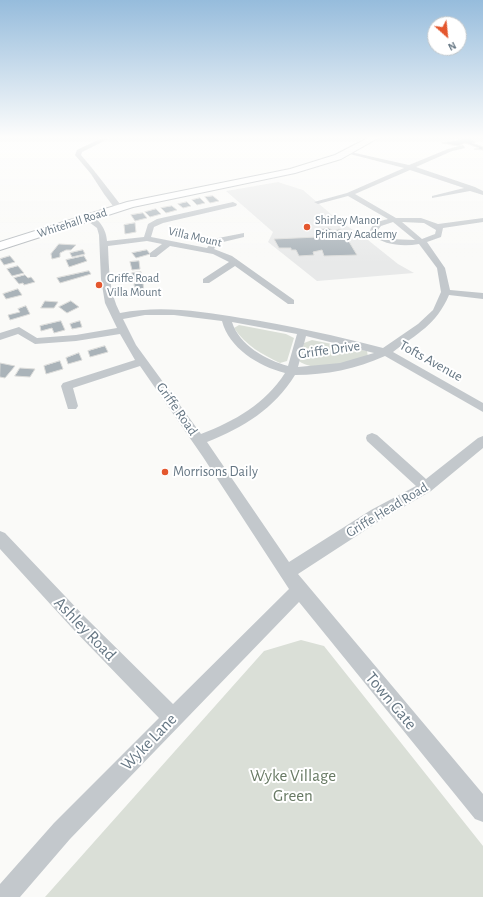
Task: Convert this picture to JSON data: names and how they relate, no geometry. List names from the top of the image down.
{
  "streets": {
    "highway": ["Whitehall Road"],
    "street": [
      "Villa Mount",
      "Griffe Drive",
      "Tofts Avenue",
      "Griffe Road",
      "Griffe Head Road",
      "Ashley Road",
      "Town Gate",
      "Wyke Lane"
    ]
  },
  "crossings": [
    ["Whitehall Road", "Griffe Road"],
    ["Villa Mount", "Griffe Road"],
    ["Griffe Drive", "Tofts Avenue"],
    ["Griffe Drive", "Griffe Road"],
    ["Griffe Road", "Griffe Head Road"],
    ["Griffe Road", "Town Gate"],
    ["Griffe Road", "Wyke Lane"],
    ["Ashley Road", "Wyke Lane"],
    ["Town Gate", "Wyke Lane"]
  ],
  "parks": ["Wyke Village Green"],
  "places": ["Shirley Manor Primary Academy", "Griffe Road Villa Mount", "Morrisons Daily"],
  "north": "bottom right"
}
